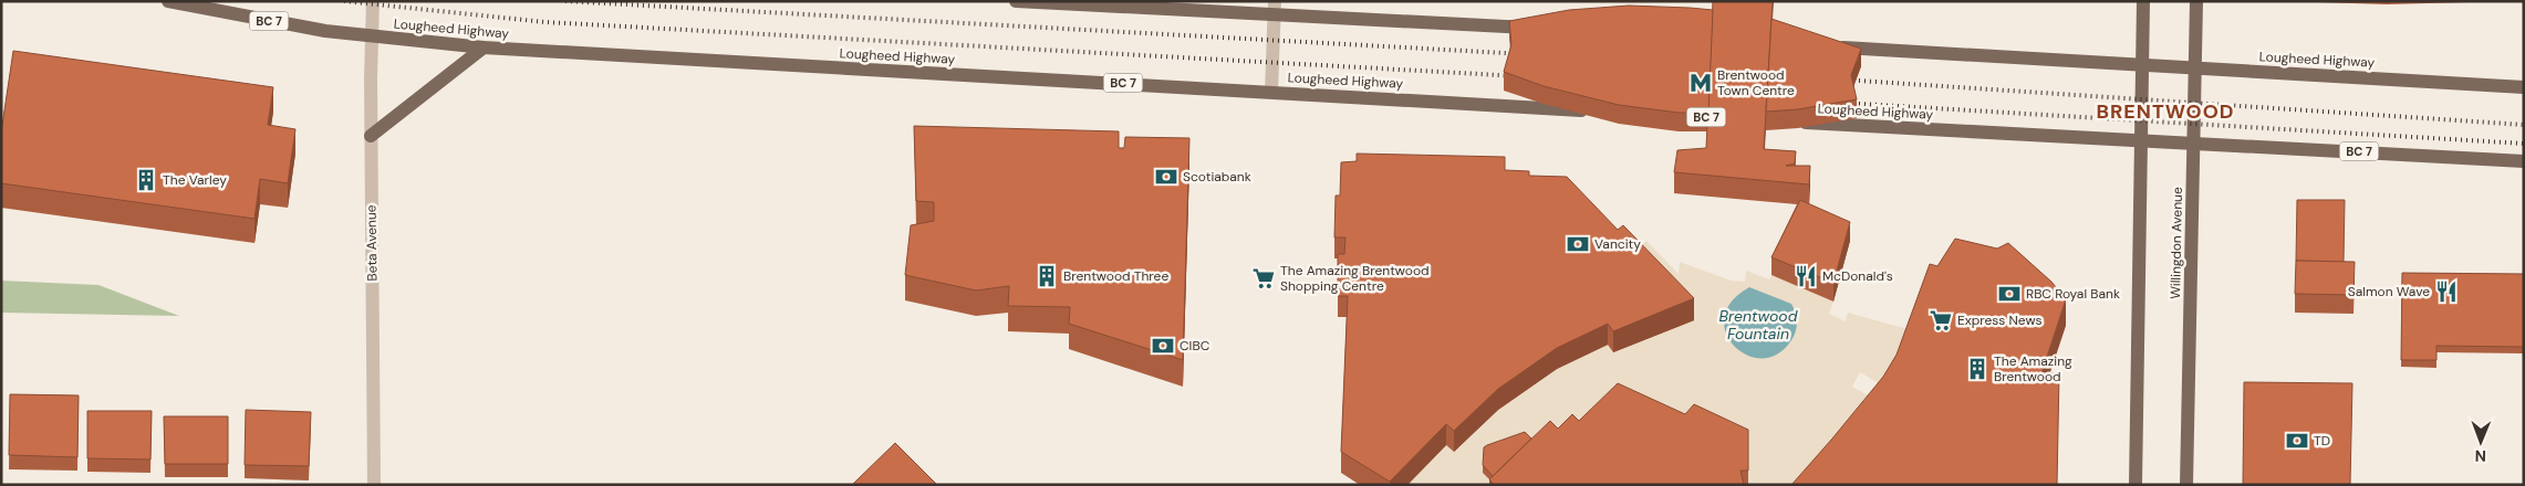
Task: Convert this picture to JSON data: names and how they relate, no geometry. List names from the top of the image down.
{
  "streets": {
    "main road": ["BC 7", "Lougheed Highway", "Willingdon Avenue"],
    "street": ["Beta Avenue"]
  },
  "crossings": [
    ["Lougheed Highway", "Beta Avenue"],
    ["Lougheed Highway", "Willingdon Avenue"]
  ],
  "districts": ["BRENTWOOD"],
  "water": ["Brentwood Fountain"],
  "places": {
    "metro station": ["Brentwood Town Centre"],
    "bank": [
      "Scotiabank",
      "Vancity",
      "RBC Royal Bank",
      "CIBC",
      "TD"
    ],
    "building": ["The Varley", "Brentwood Three", "The Amazing Brentwood"],
    "restaurant": ["McDonald's", "Salmon Wave"],
    "supermarket": ["The Amazing Brentwood Shopping Centre", "Express News"]
  },
  "north": "bottom"
}
